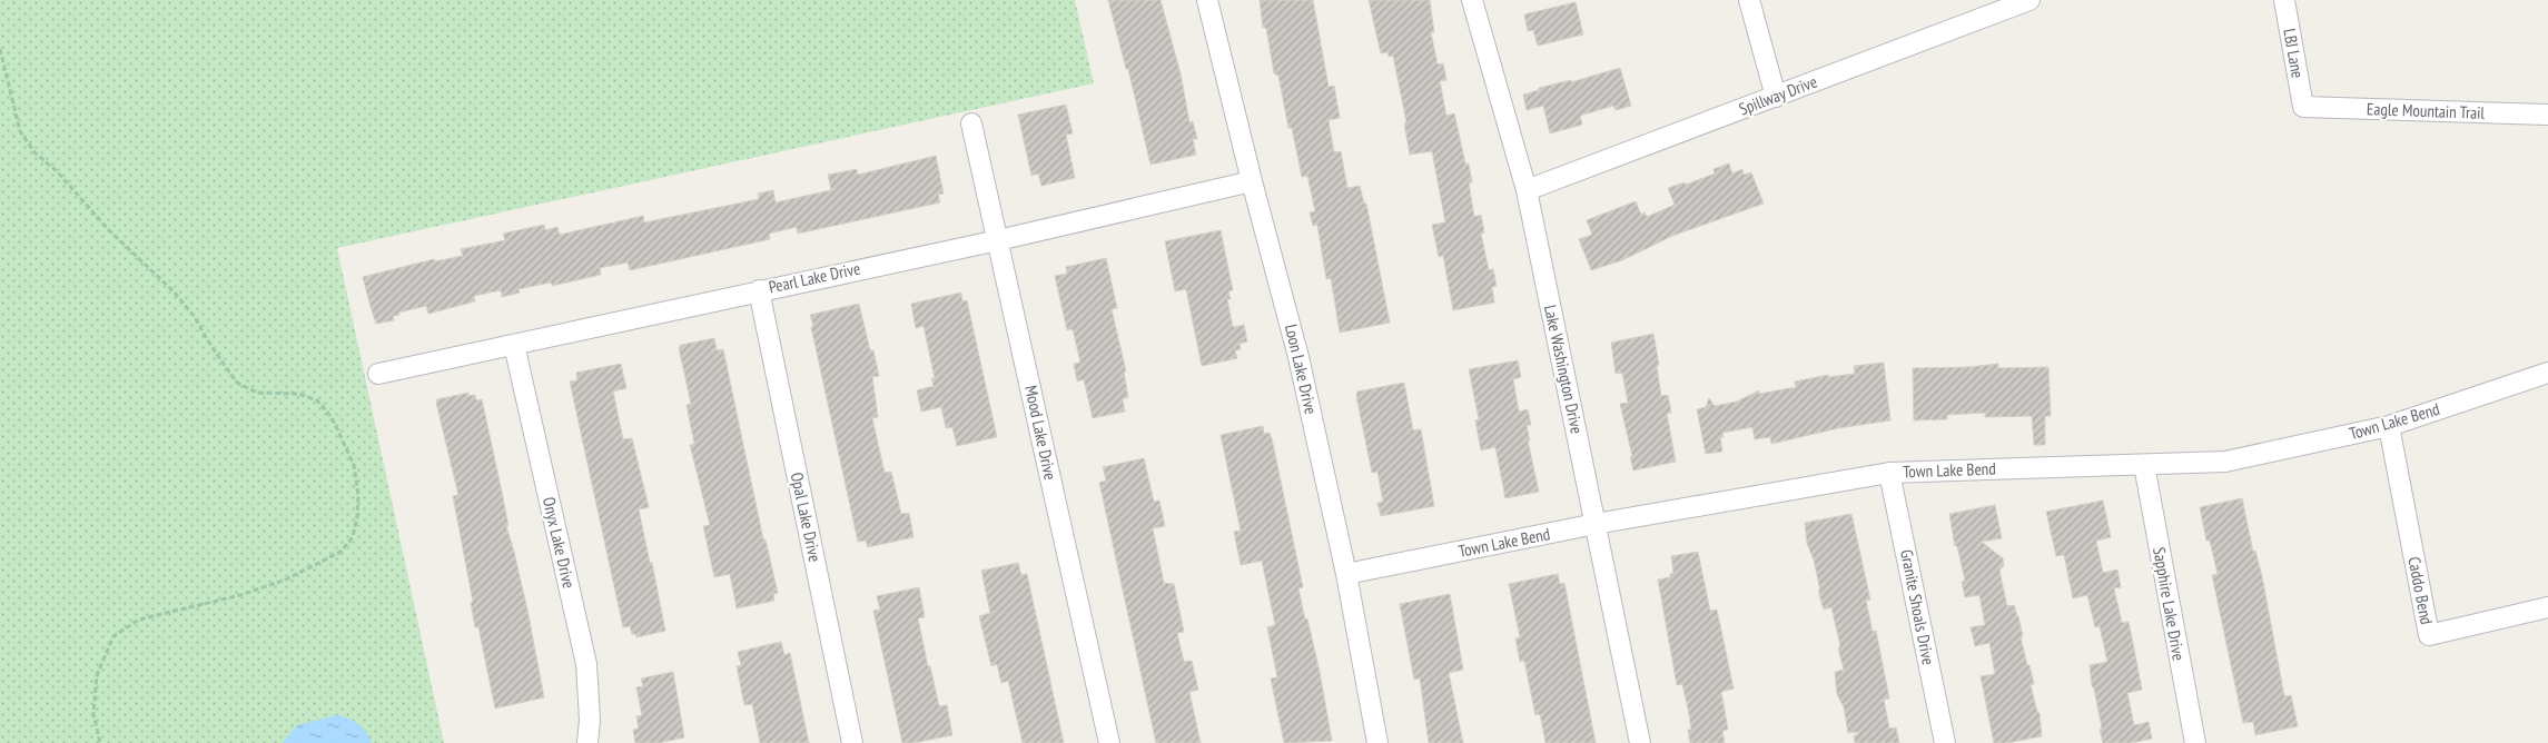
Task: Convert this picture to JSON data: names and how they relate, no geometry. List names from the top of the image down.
{
  "streets": {
    "street": [
      "LBJ Lane",
      "Spillway Drive",
      "Eagle Mountain Trail",
      "Pearl Lake Drive",
      "Loon Lake Drive",
      "Lake Washington Drive",
      "Town Lake Bend",
      "Mood Lake Drive",
      "Opal Lake Drive",
      "Onyx Lake Drive",
      "Caddo Bend",
      "Sapphire Lake Drive",
      "Granite Shoals Drive"
    ]
  },
  "crossings": [
    ["LBJ Lane", "Eagle Mountain Trail"],
    ["Spillway Drive", "Lake Washington Drive"],
    ["Pearl Lake Drive", "Loon Lake Drive"],
    ["Pearl Lake Drive", "Mood Lake Drive"],
    ["Pearl Lake Drive", "Opal Lake Drive"],
    ["Pearl Lake Drive", "Onyx Lake Drive"],
    ["Loon Lake Drive", "Town Lake Bend"],
    ["Lake Washington Drive", "Town Lake Bend"],
    ["Town Lake Bend", "Caddo Bend"],
    ["Town Lake Bend", "Sapphire Lake Drive"],
    ["Town Lake Bend", "Granite Shoals Drive"]
  ]
}
